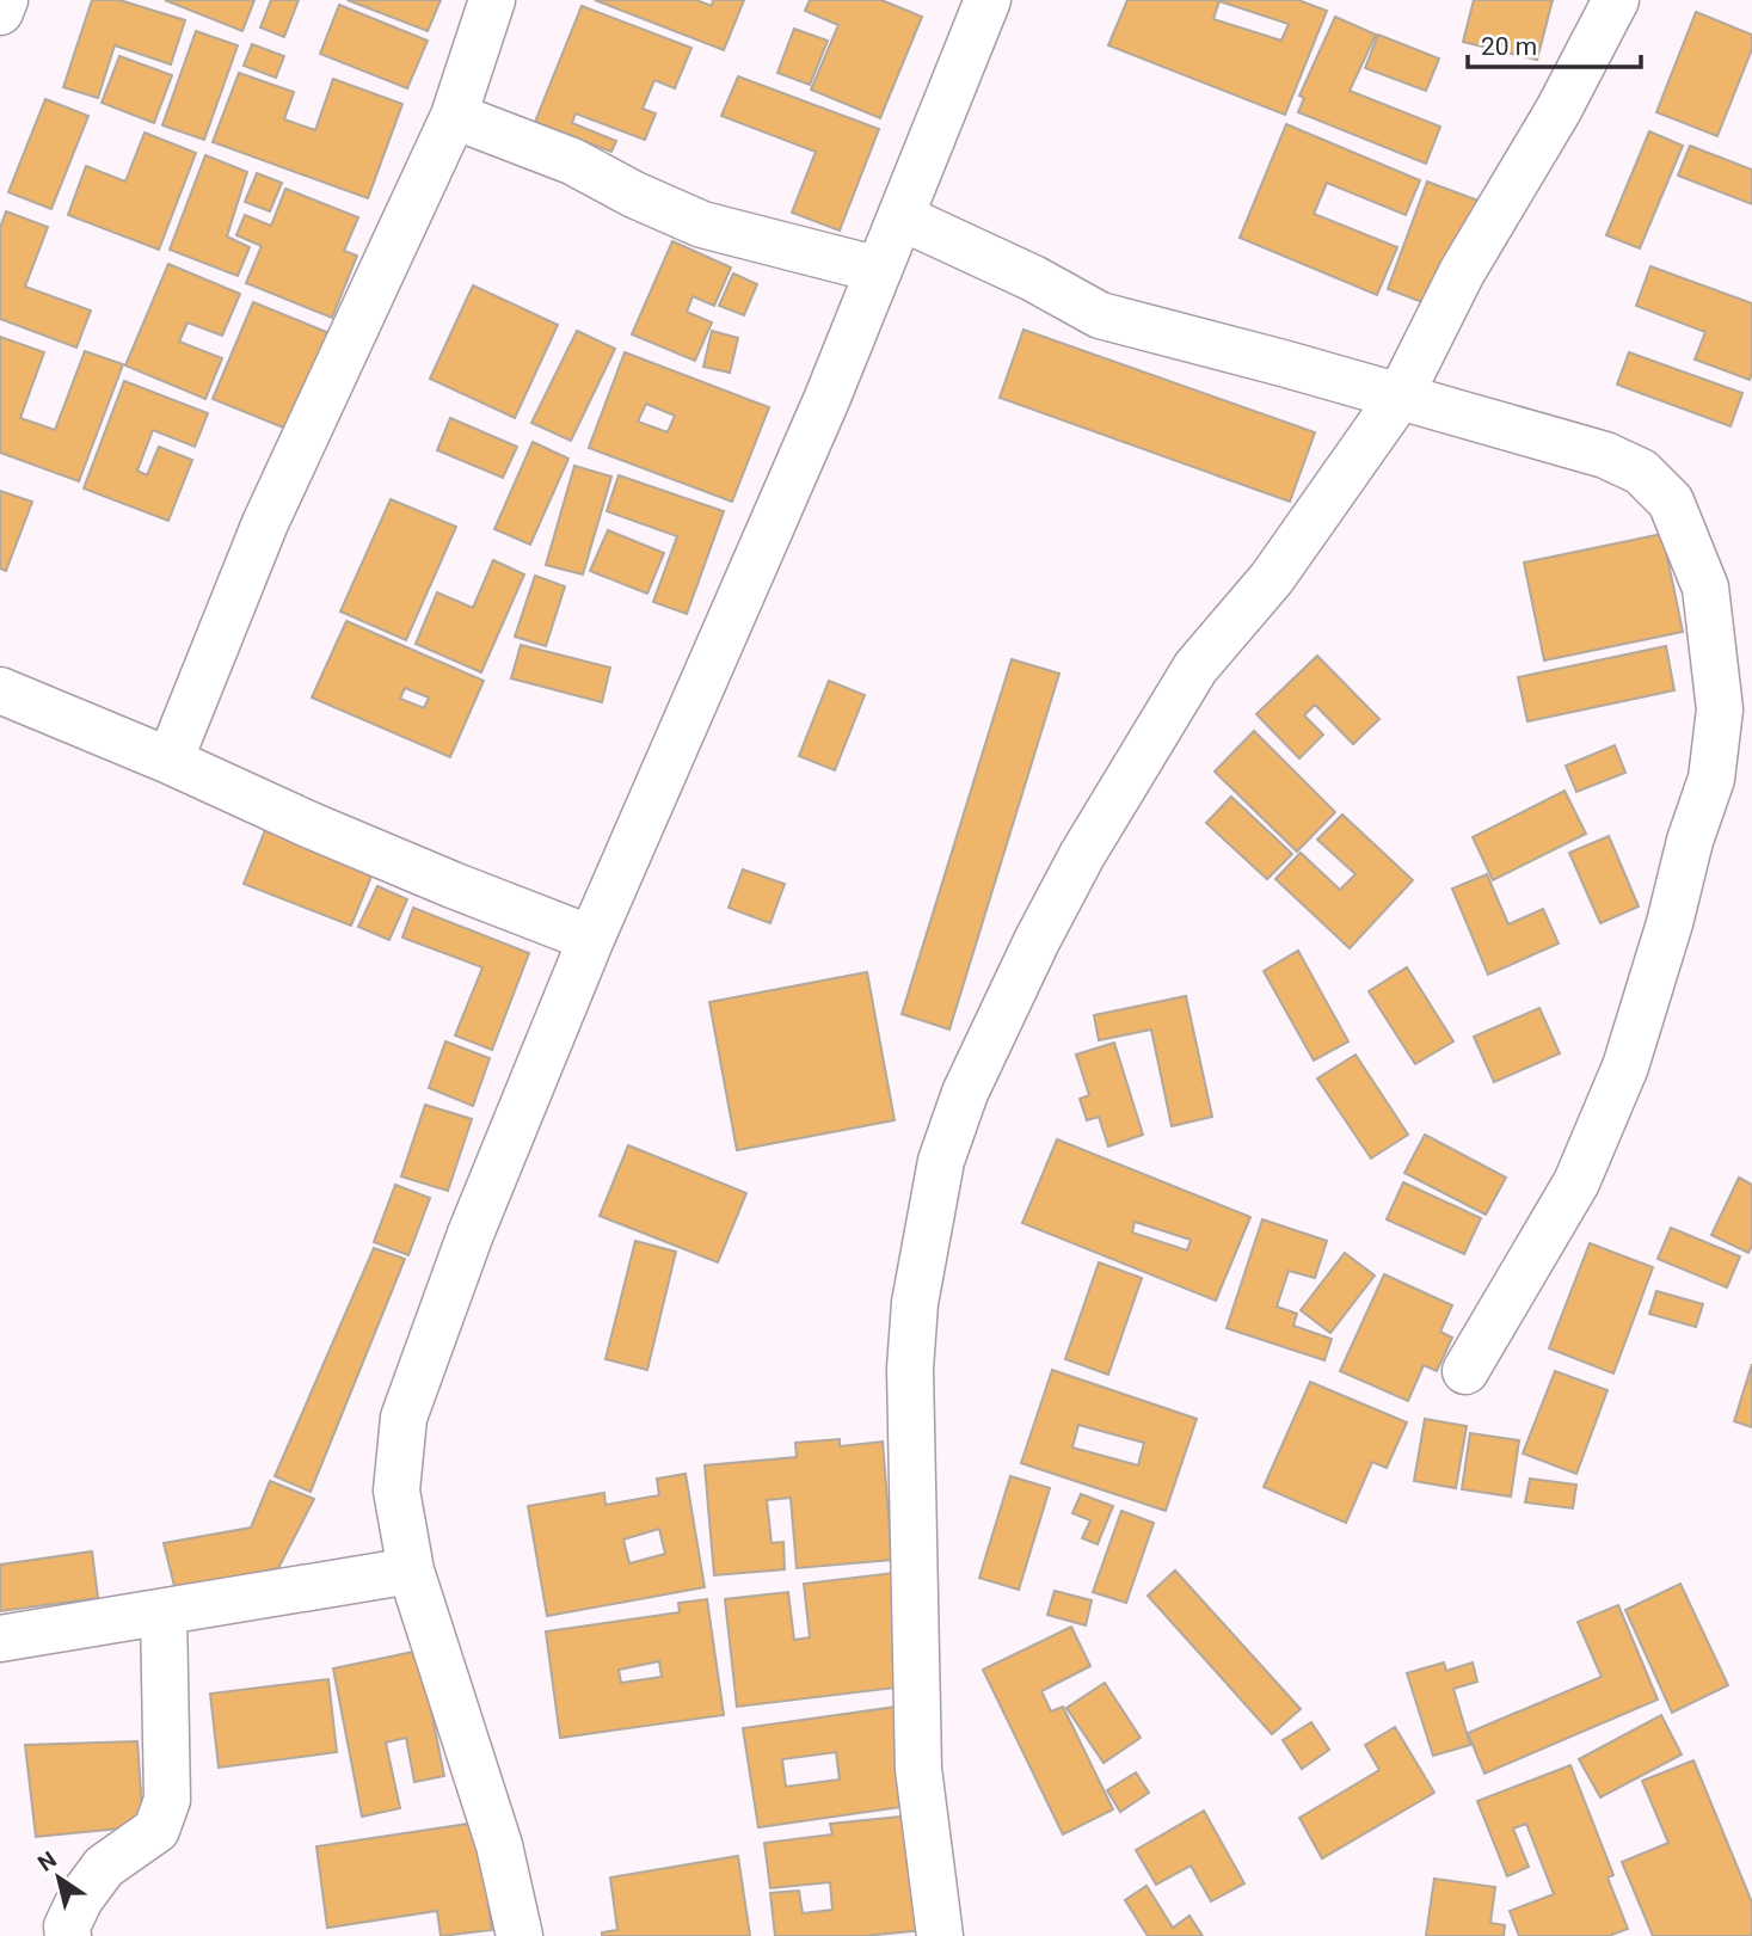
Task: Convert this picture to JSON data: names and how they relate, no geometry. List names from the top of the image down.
{
  "scale_bar": "20 m",
  "north": "top left"
}
